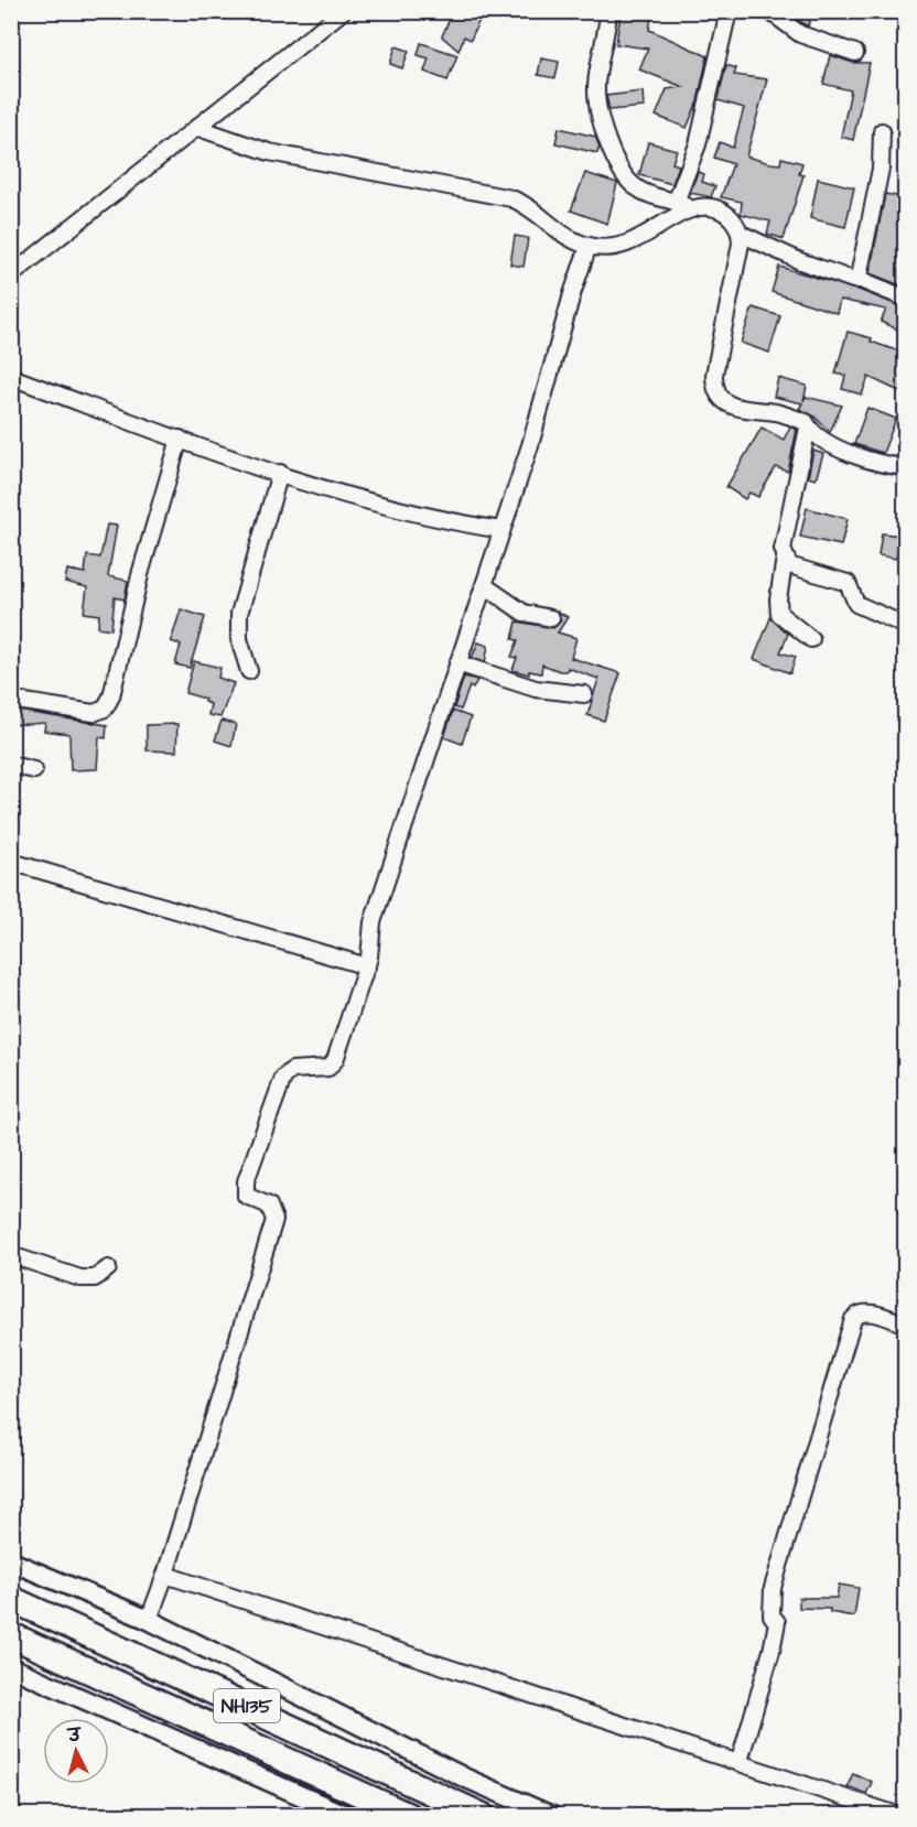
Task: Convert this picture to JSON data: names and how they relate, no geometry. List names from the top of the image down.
{
  "streets": {
    "highway": ["NH135"]
  },
  "north": "top"
}
